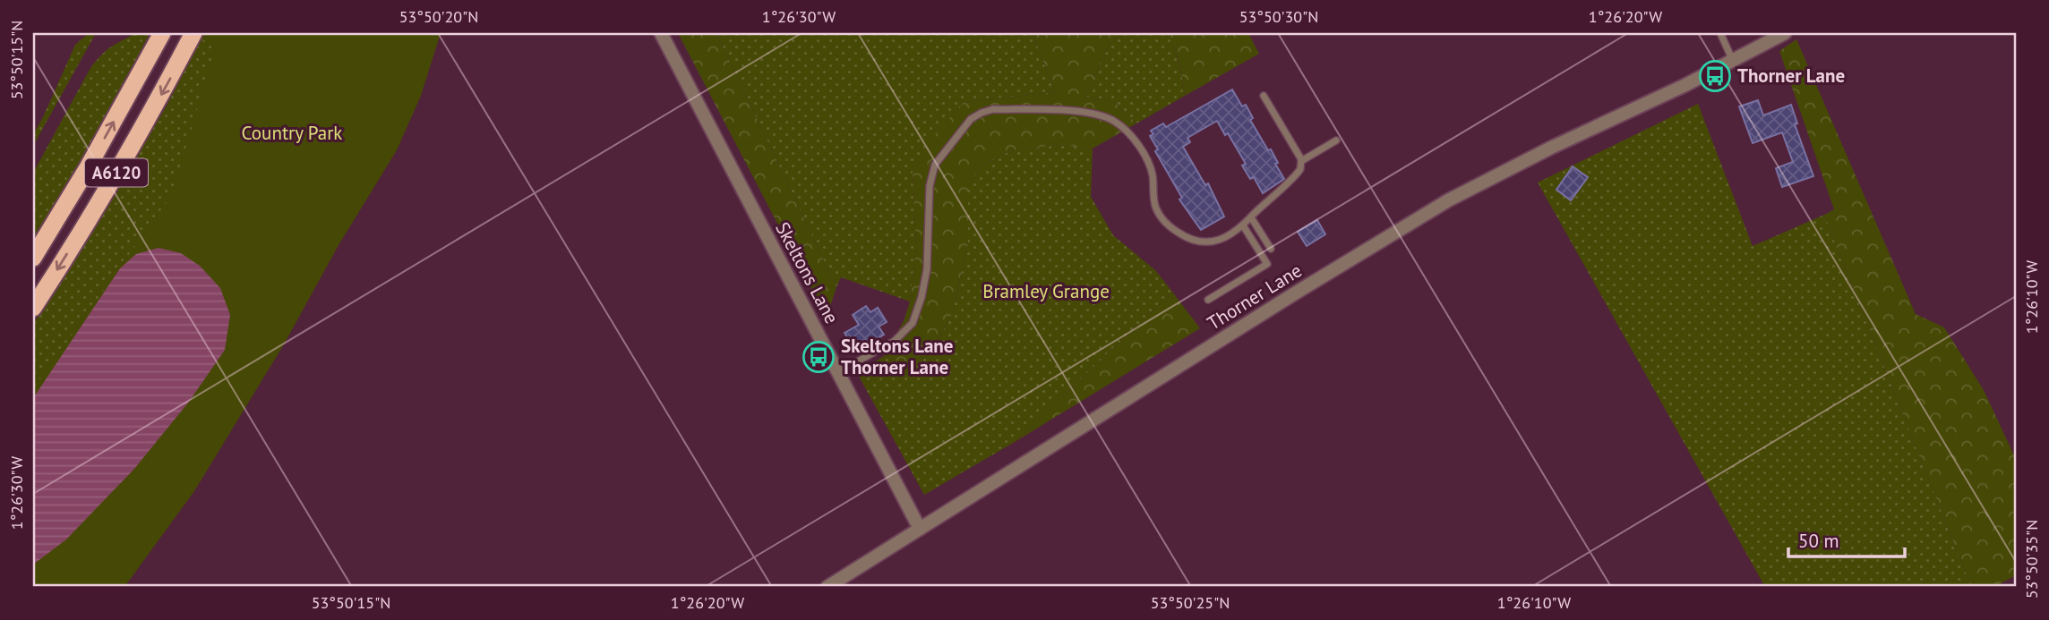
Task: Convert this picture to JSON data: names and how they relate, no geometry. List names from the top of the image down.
{
  "streets": {
    "highway": ["A6120"],
    "street": ["Skeltons Lane", "Thorner Lane"]
  },
  "crossings": [
    ["Skeltons Lane", "Thorner Lane"]
  ],
  "parks": ["Country Park", "Bramley Grange"],
  "places": {
    "bus stop": ["Thorner Lane", "Skeltons Lane Thorner Lane"]
  },
  "scale_bar": "50 m",
  "coordinates": [
    "53°50'20\"N",
    "1°26'30\"W",
    "53°50'30\"N",
    "1°26'20\"W",
    "53°50'15\"N",
    "1°26'10\"W",
    "53°50'35\"N",
    "53°50'25\"N"
  ]
}
